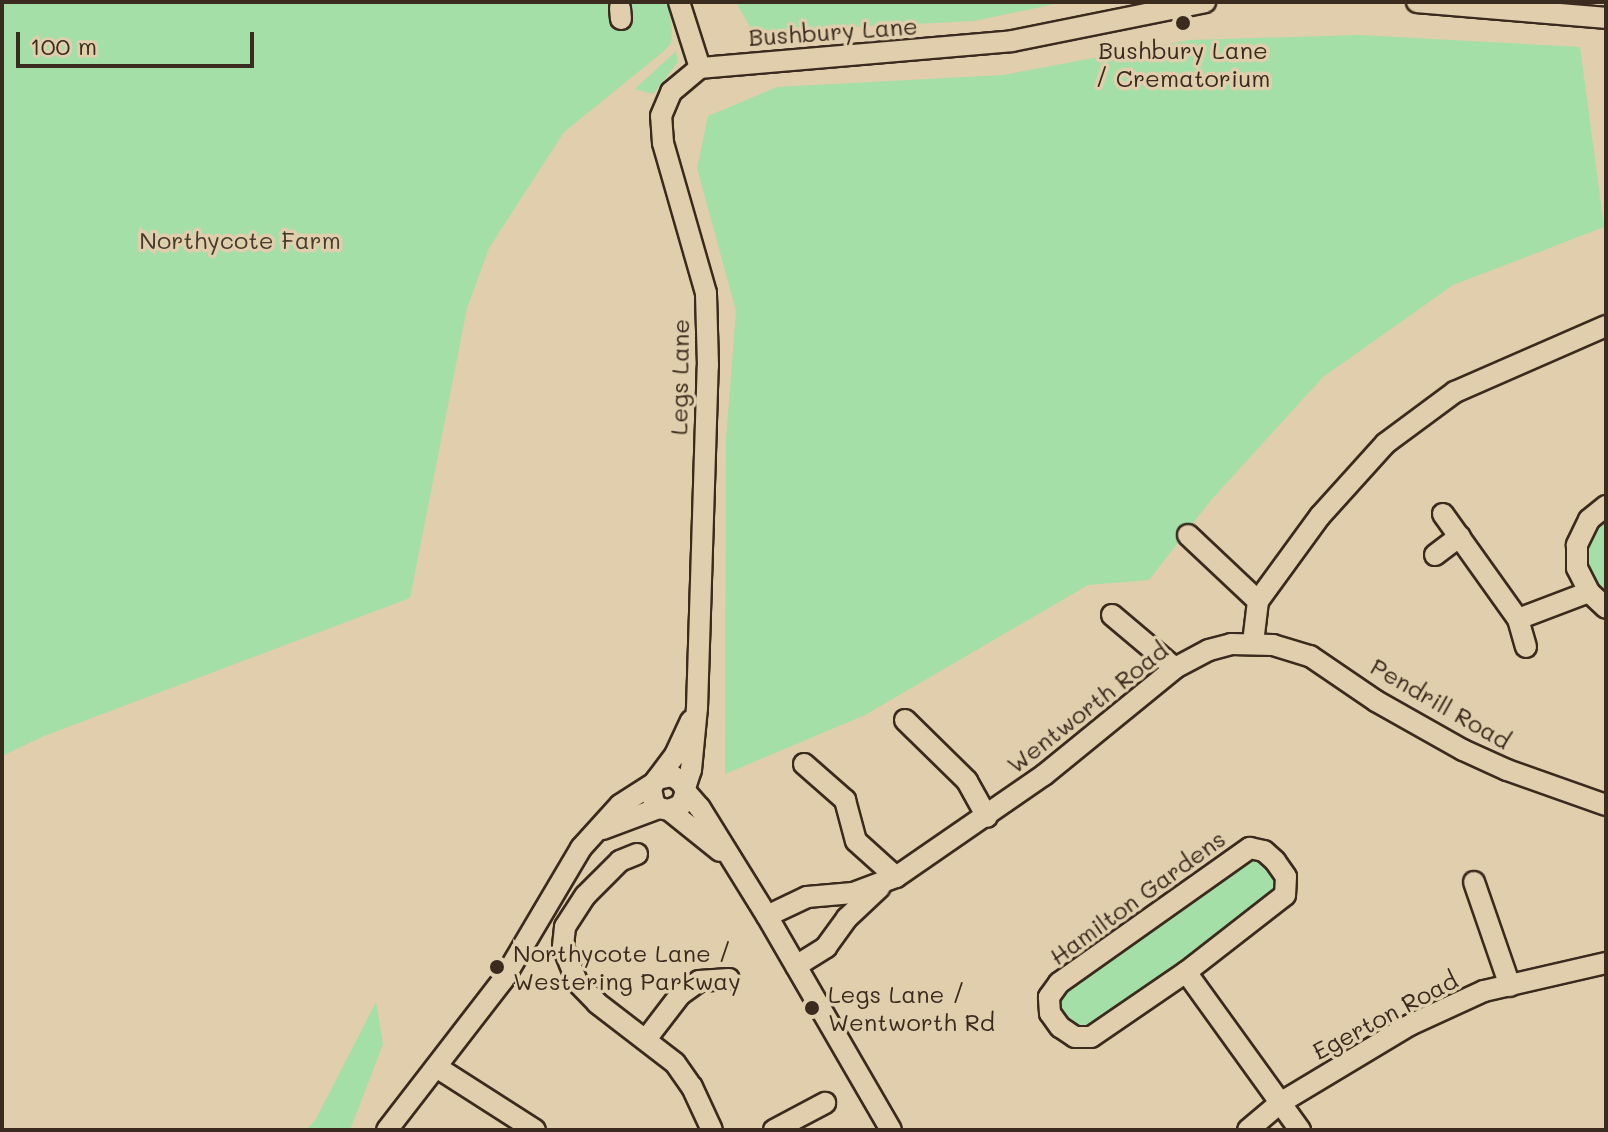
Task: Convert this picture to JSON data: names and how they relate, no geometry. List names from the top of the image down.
{
  "streets": {
    "street": [
      "Bushbury Lane",
      "Legs Lane",
      "Pendrill Road",
      "Wentworth Road",
      "Hamilton Gardens",
      "Egerton Road"
    ]
  },
  "crossings": [
    ["Bushbury Lane", "Legs Lane"],
    ["Pendrill Road", "Wentworth Road"]
  ],
  "parks": ["Northycote Farm"],
  "places": ["Bushbury Lane / Crematorium", "Northycote Lane / Westering Parkway", "Legs Lane / Wentworth Rd"],
  "scale_bar": "100 m"
}
